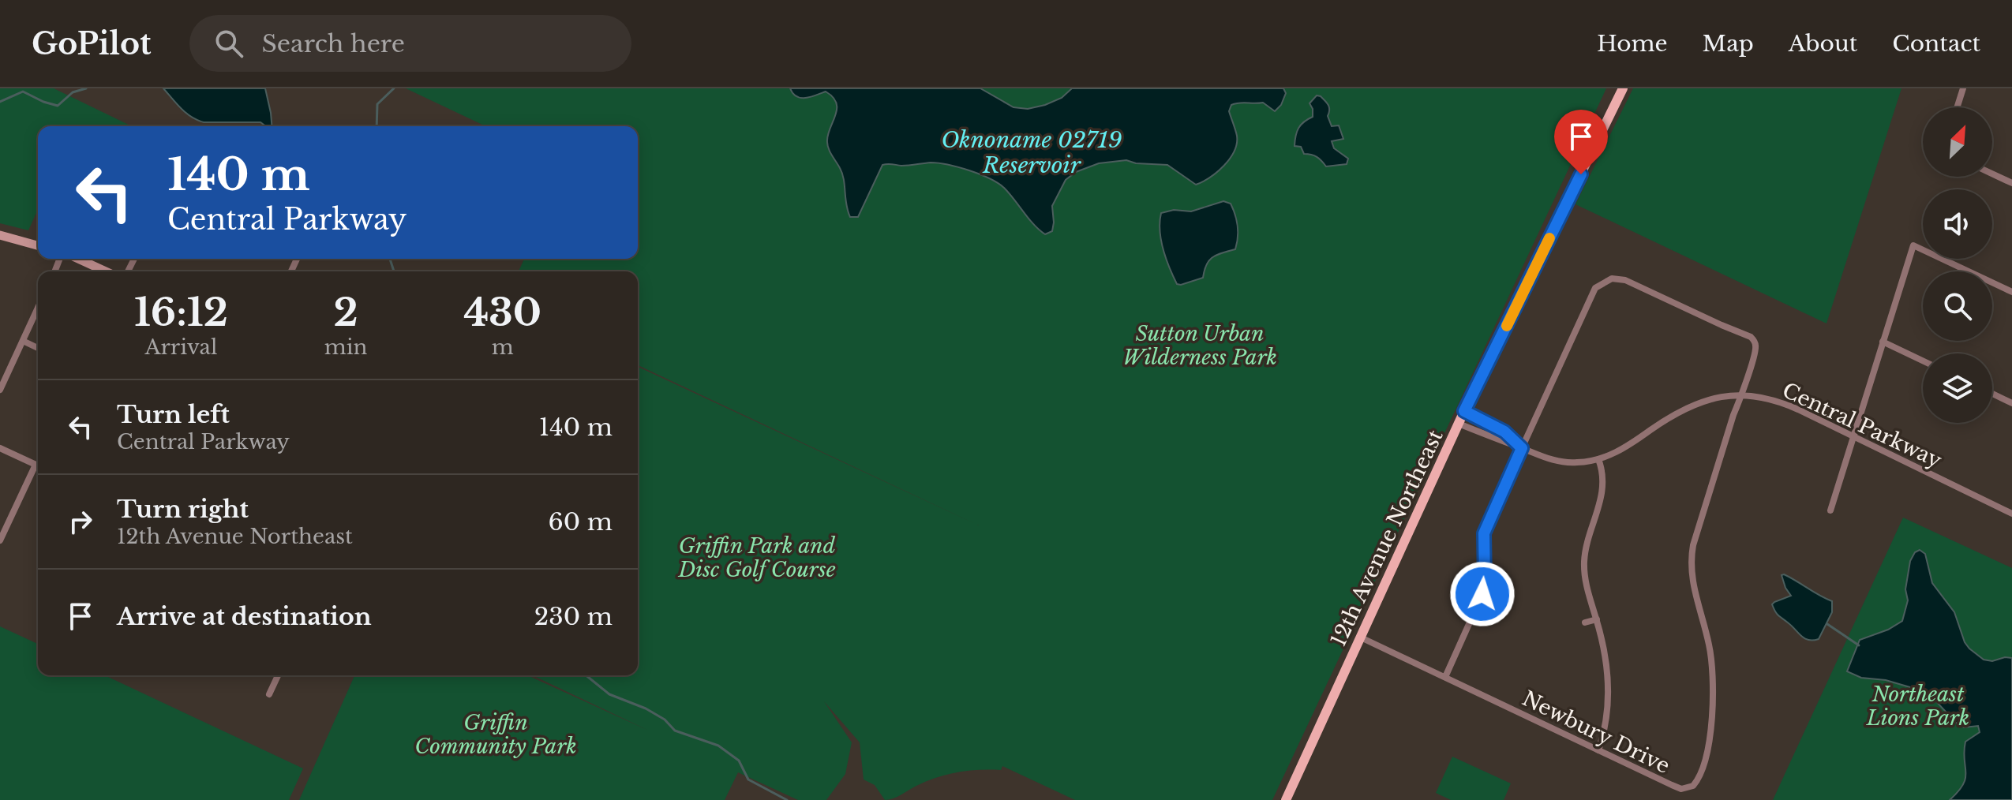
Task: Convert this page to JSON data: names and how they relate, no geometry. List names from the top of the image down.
{
  "streets": {
    "main road": ["12th Avenue Northeast"],
    "street": ["Central Parkway", "Newbury Drive"]
  },
  "crossings": [
    ["Central Parkway", "12th Avenue Northeast"],
    ["Central Parkway", "Newbury Drive"],
    ["12th Avenue Northeast", "Newbury Drive"]
  ],
  "water": ["Oknoname 02719 Reservoir"],
  "parks": [
    "Sutton Urban Wilderness Park",
    "Griffin Park and Disc Golf Course",
    "Northeast Lions Park",
    "Griffin Community Park"
  ],
  "north": "top right",
  "page": {
    "header": "GoPilot",
    "search": "Search here",
    "nav": [
      "Home",
      "Map",
      "About",
      "Contact"
    ],
    "turn": ["140 m", "Central Parkway"],
    "eta": [
      "16:12",
      "Arrival",
      "2",
      "min",
      "430",
      "m"
    ],
    "list": [
      {
        "name": "Turn left",
        "note": "Central Parkway",
        "value": "140 m"
      },
      {
        "name": "Turn right",
        "note": "12th Avenue Northeast",
        "value": "60 m"
      },
      {
        "name": "Arrive at destination",
        "value": "230 m"
      }
    ]
  }
}
